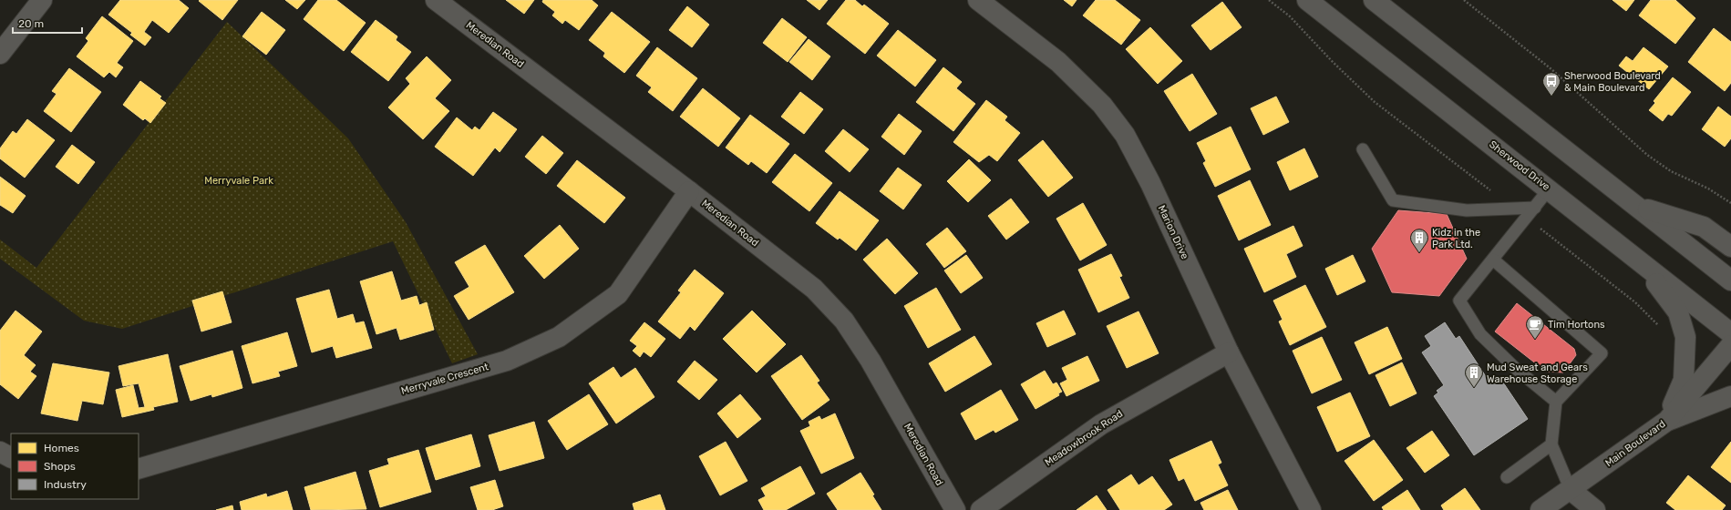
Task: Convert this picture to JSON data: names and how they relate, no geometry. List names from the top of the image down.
{
  "streets": {
    "street": [
      "Meredian Road",
      "Sherwood Drive",
      "Marion Drive",
      "Merryvale Crescent",
      "Meadowbrook Road",
      "Main Boulevard"
    ]
  },
  "crossings": [
    ["Meredian Road", "Merryvale Crescent"],
    ["Marion Drive", "Meadowbrook Road"]
  ],
  "parks": ["Merryvale Park"],
  "places": {
    "bus stop": ["Sherwood Boulevard & Main Boulevard"],
    "building": ["Kidz in the Park Ltd.", "Mud Sweat and Gears Warehouse Storage"],
    "cafe": ["Tim Hortons"]
  },
  "legend": ["Homes", "Shops", "Industry"],
  "scale_bar": "20 m"
}
